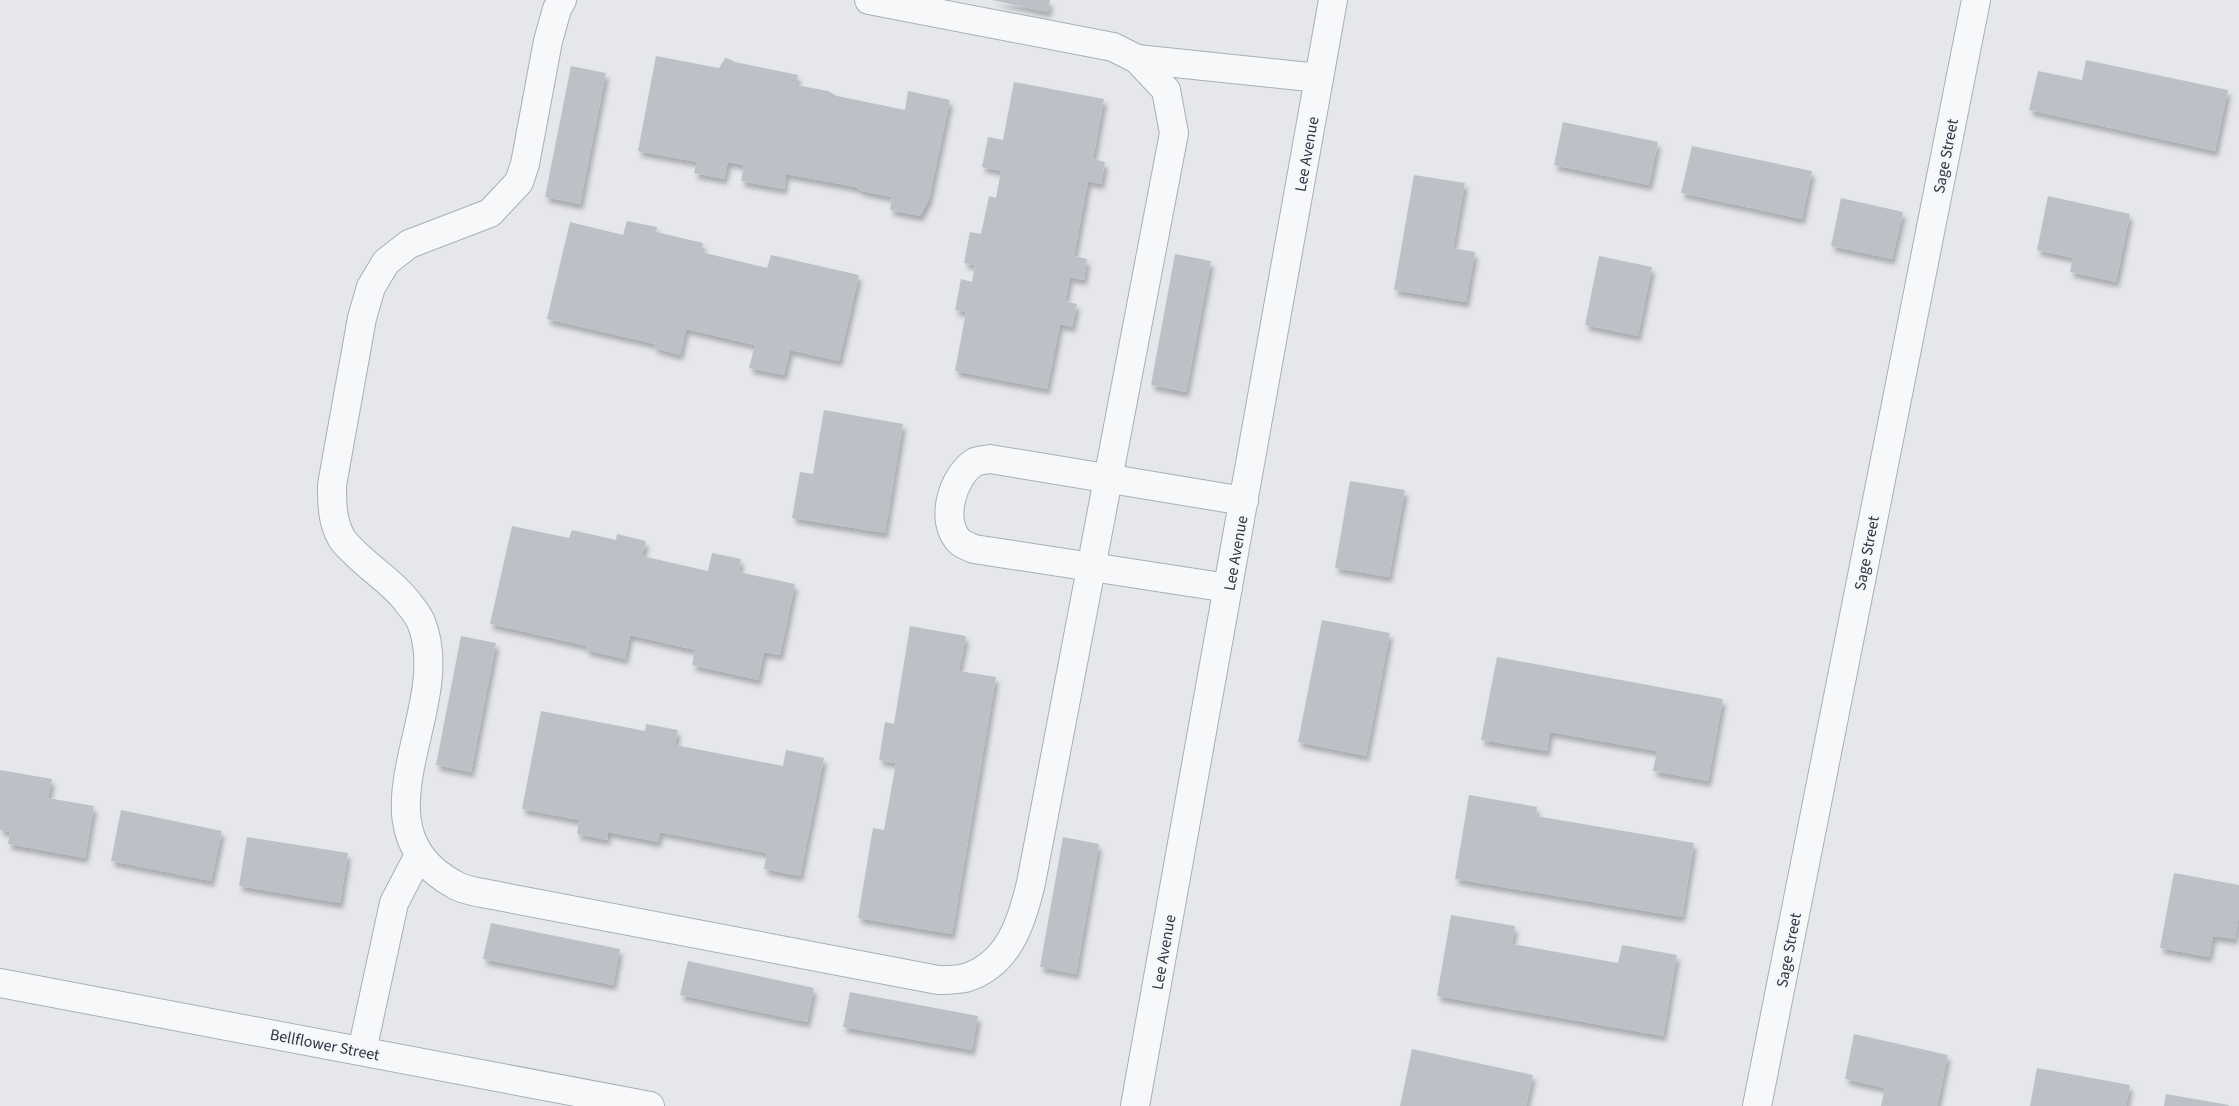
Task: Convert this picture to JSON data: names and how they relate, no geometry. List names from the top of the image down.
{
  "streets": {
    "street": ["Lee Avenue", "Sage Street", "Bellflower Street"]
  }
}
